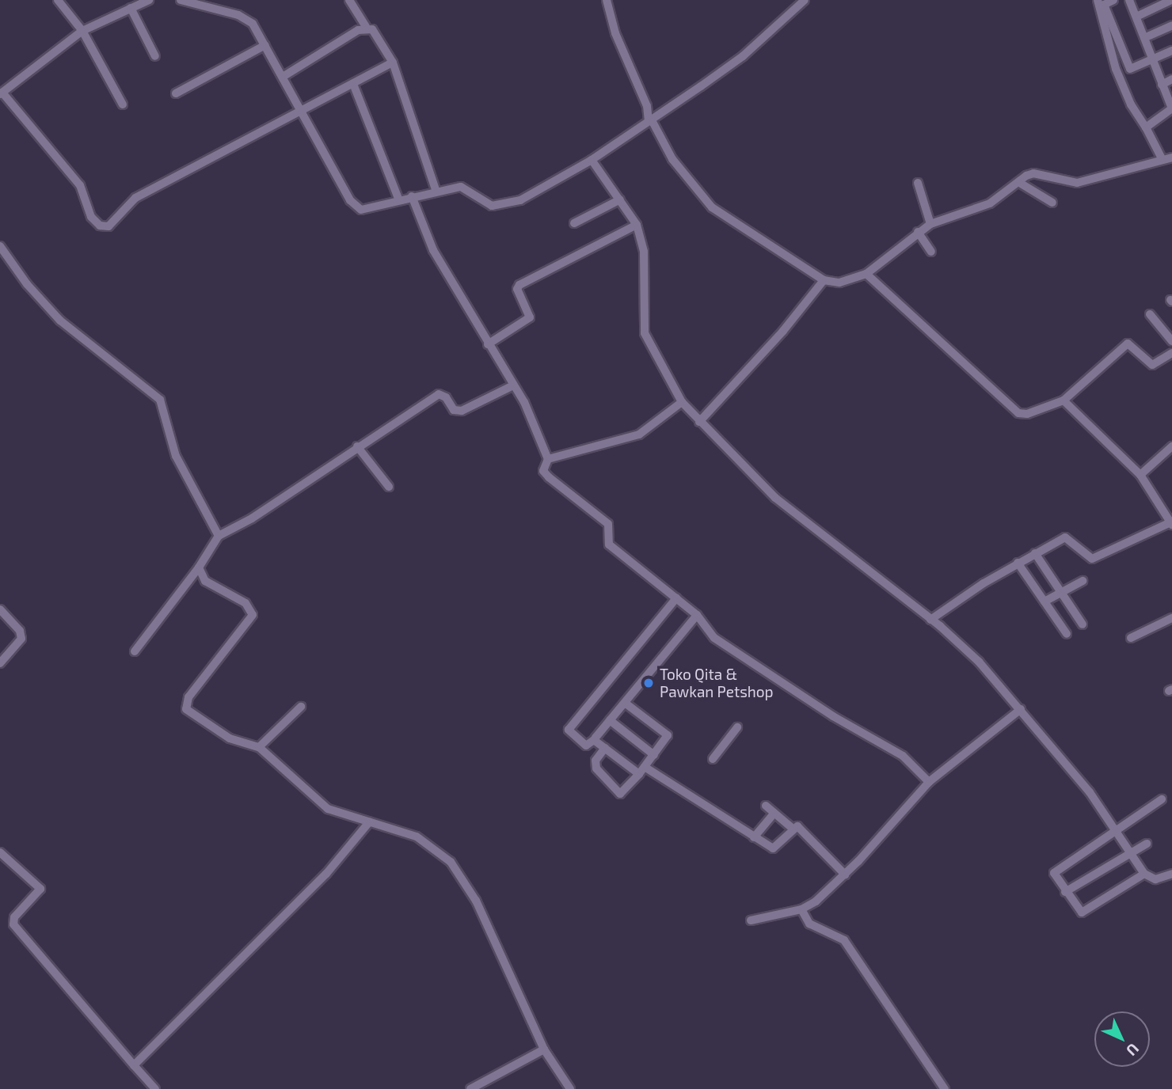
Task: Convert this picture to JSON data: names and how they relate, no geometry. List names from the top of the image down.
{
  "places": ["Toko Qita & Pawkan Petshop"],
  "north": "bottom right"
}
